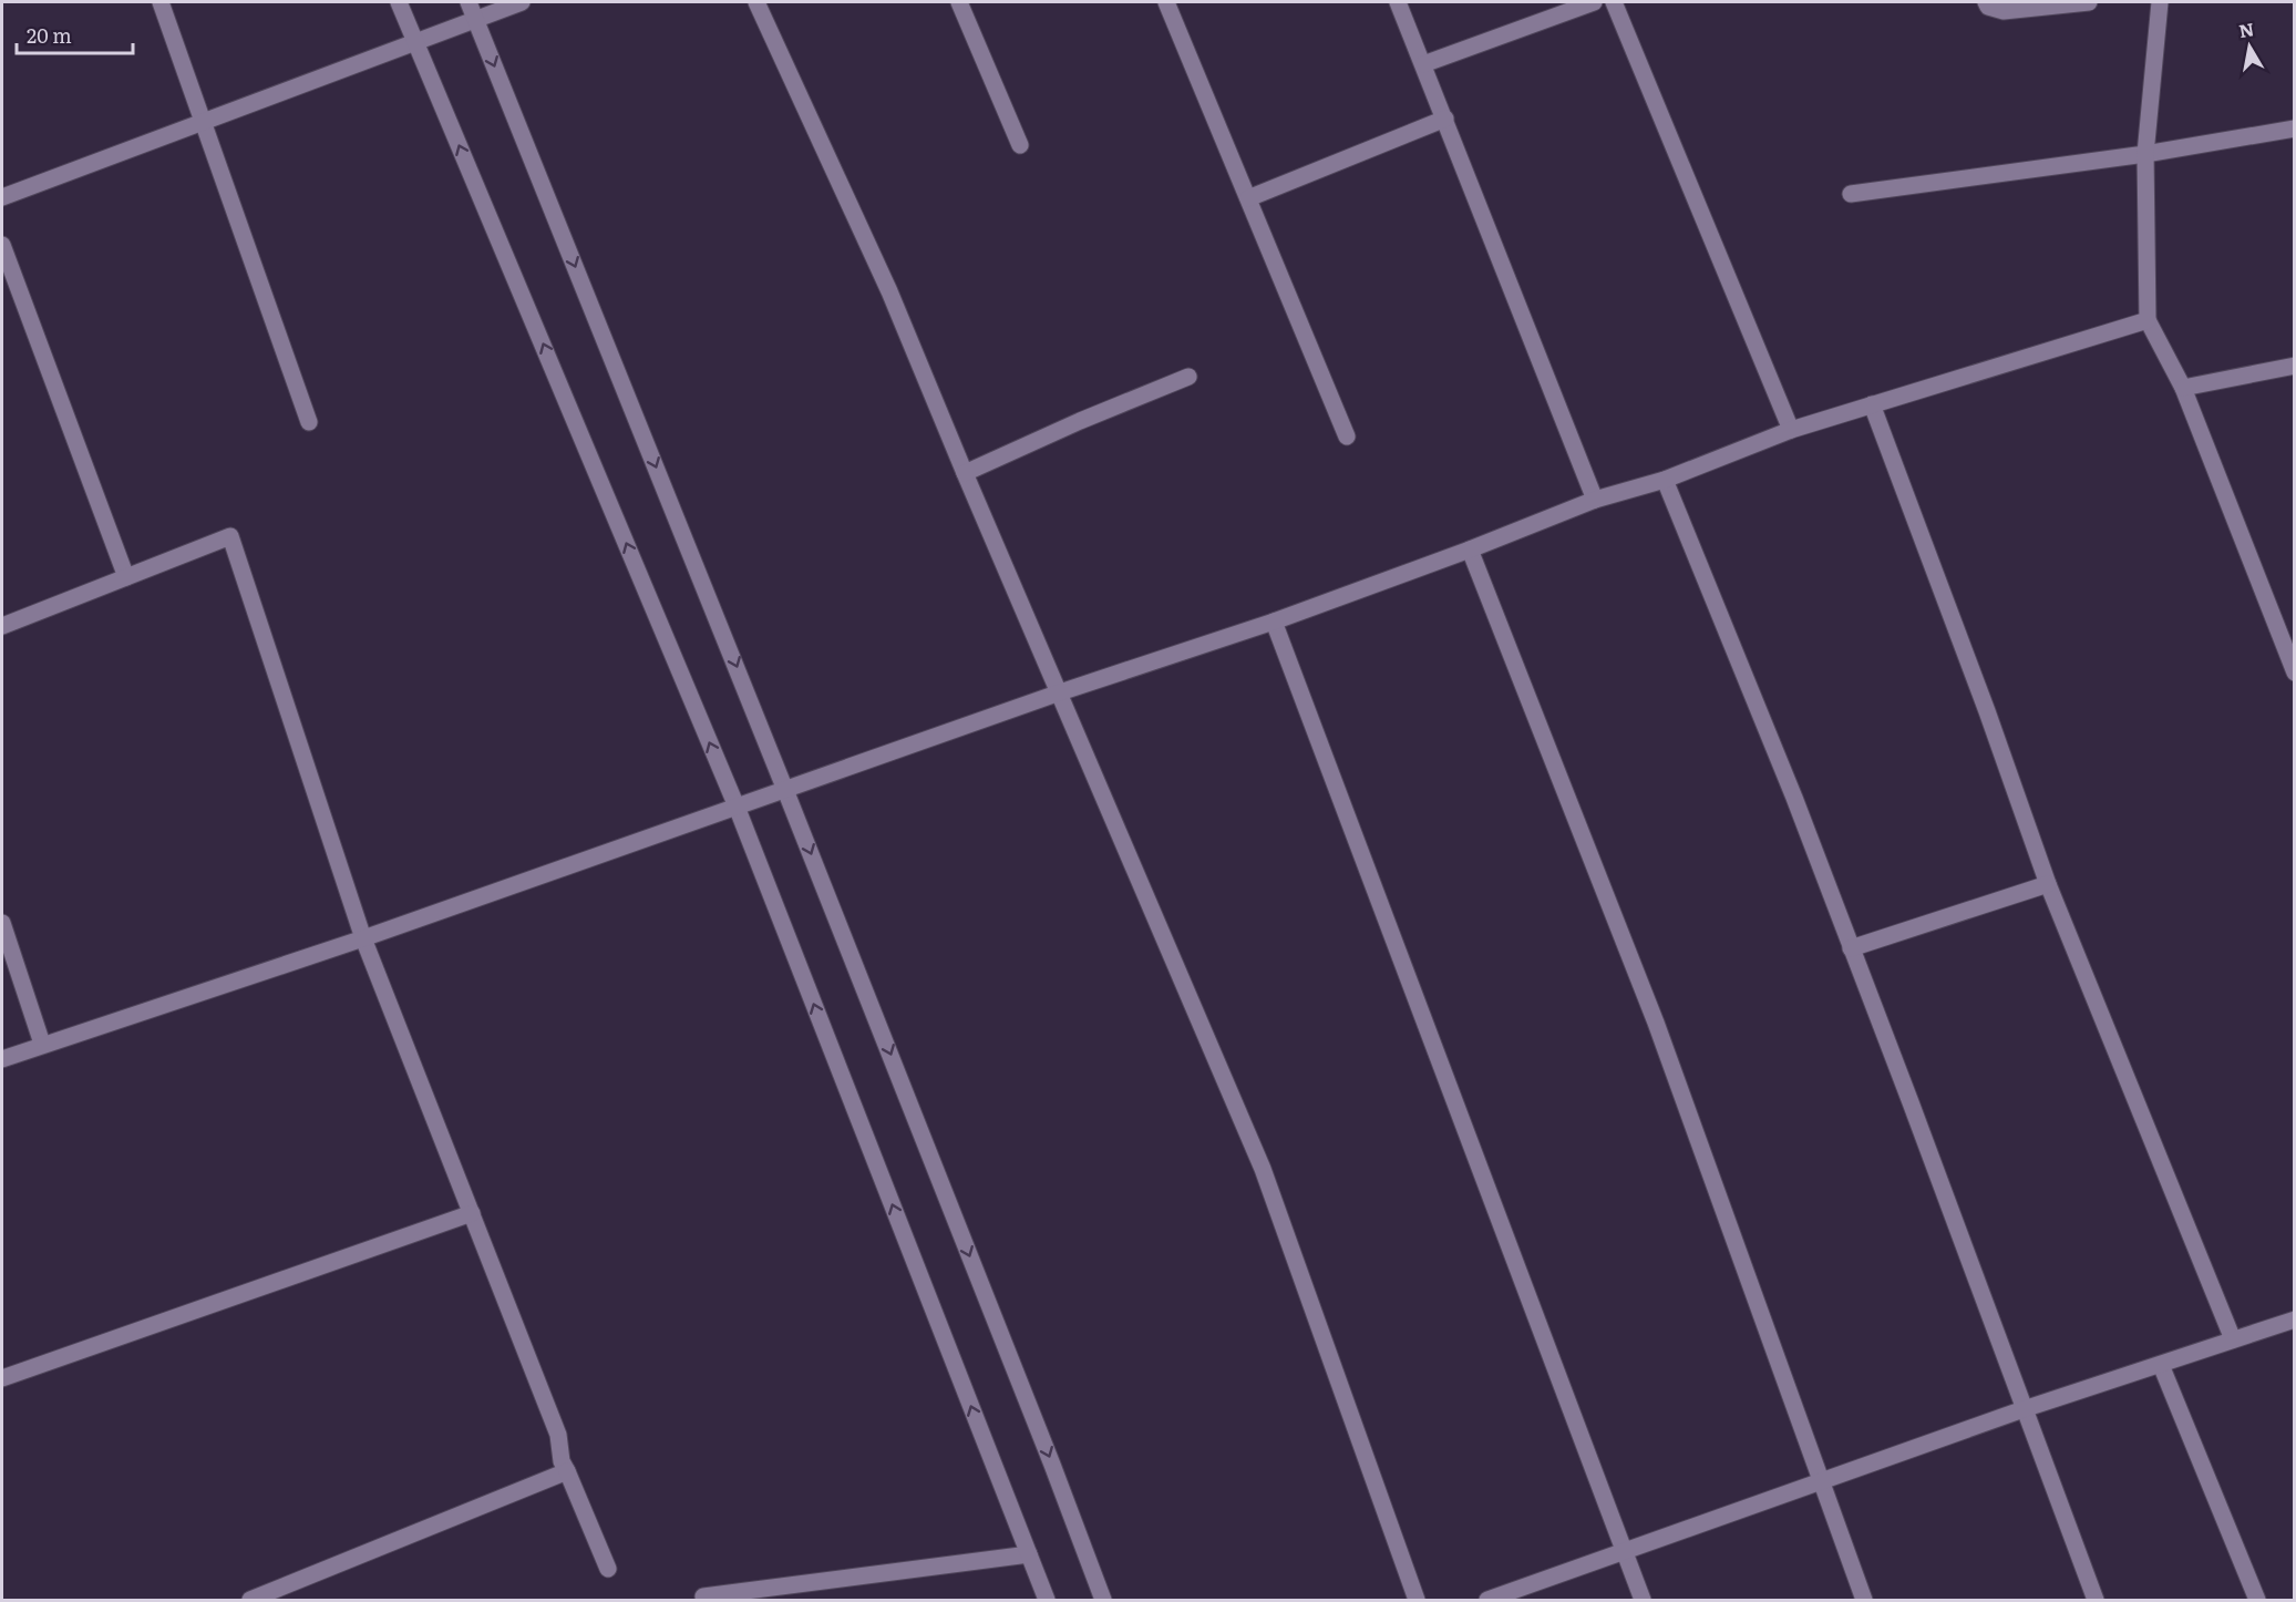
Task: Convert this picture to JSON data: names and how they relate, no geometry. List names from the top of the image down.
{
  "scale_bar": "20 m",
  "north": "top"
}
